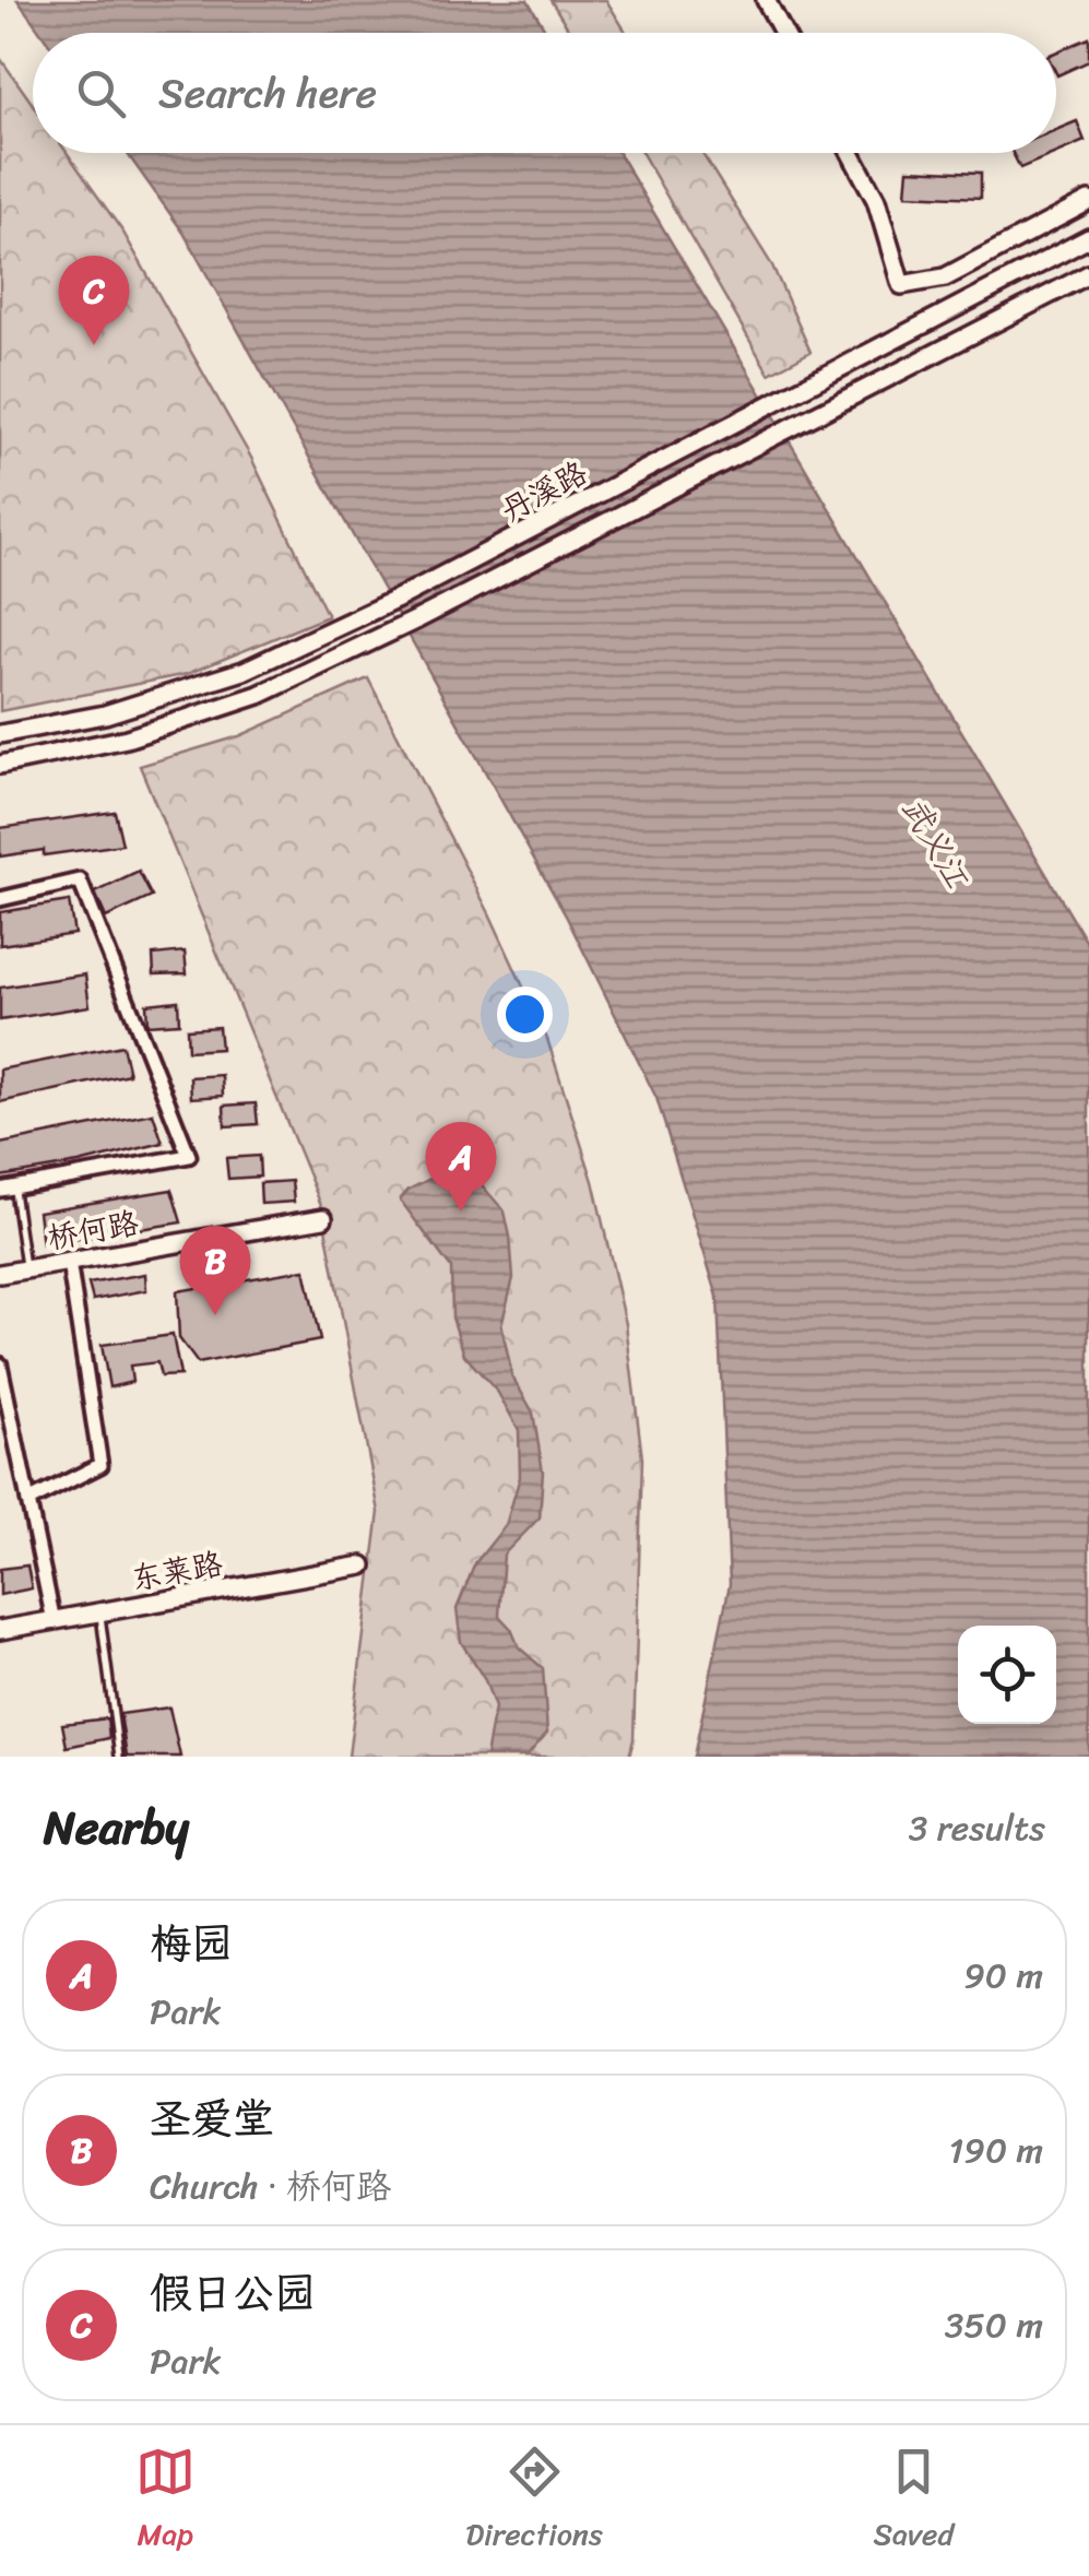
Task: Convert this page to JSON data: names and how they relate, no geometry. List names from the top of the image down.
{
  "streets": {
    "main road": ["丹溪路", "桥何路", "东莱路"]
  },
  "water": ["武义江"],
  "page": {
    "search": "Search here",
    "pins": ["C", "A", "B"],
    "heading": ["Nearby", "3 results"],
    "list": [
      {
        "mark": "A",
        "name": "梅园",
        "note": "Park",
        "value": "90 m"
      },
      {
        "mark": "B",
        "name": "圣爱堂",
        "note": "Church · 桥何路",
        "value": "190 m"
      },
      {
        "mark": "C",
        "name": "假日公园",
        "note": "Park",
        "value": "350 m"
      }
    ],
    "nav": ["Map", "Directions", "Saved"]
  }
}
